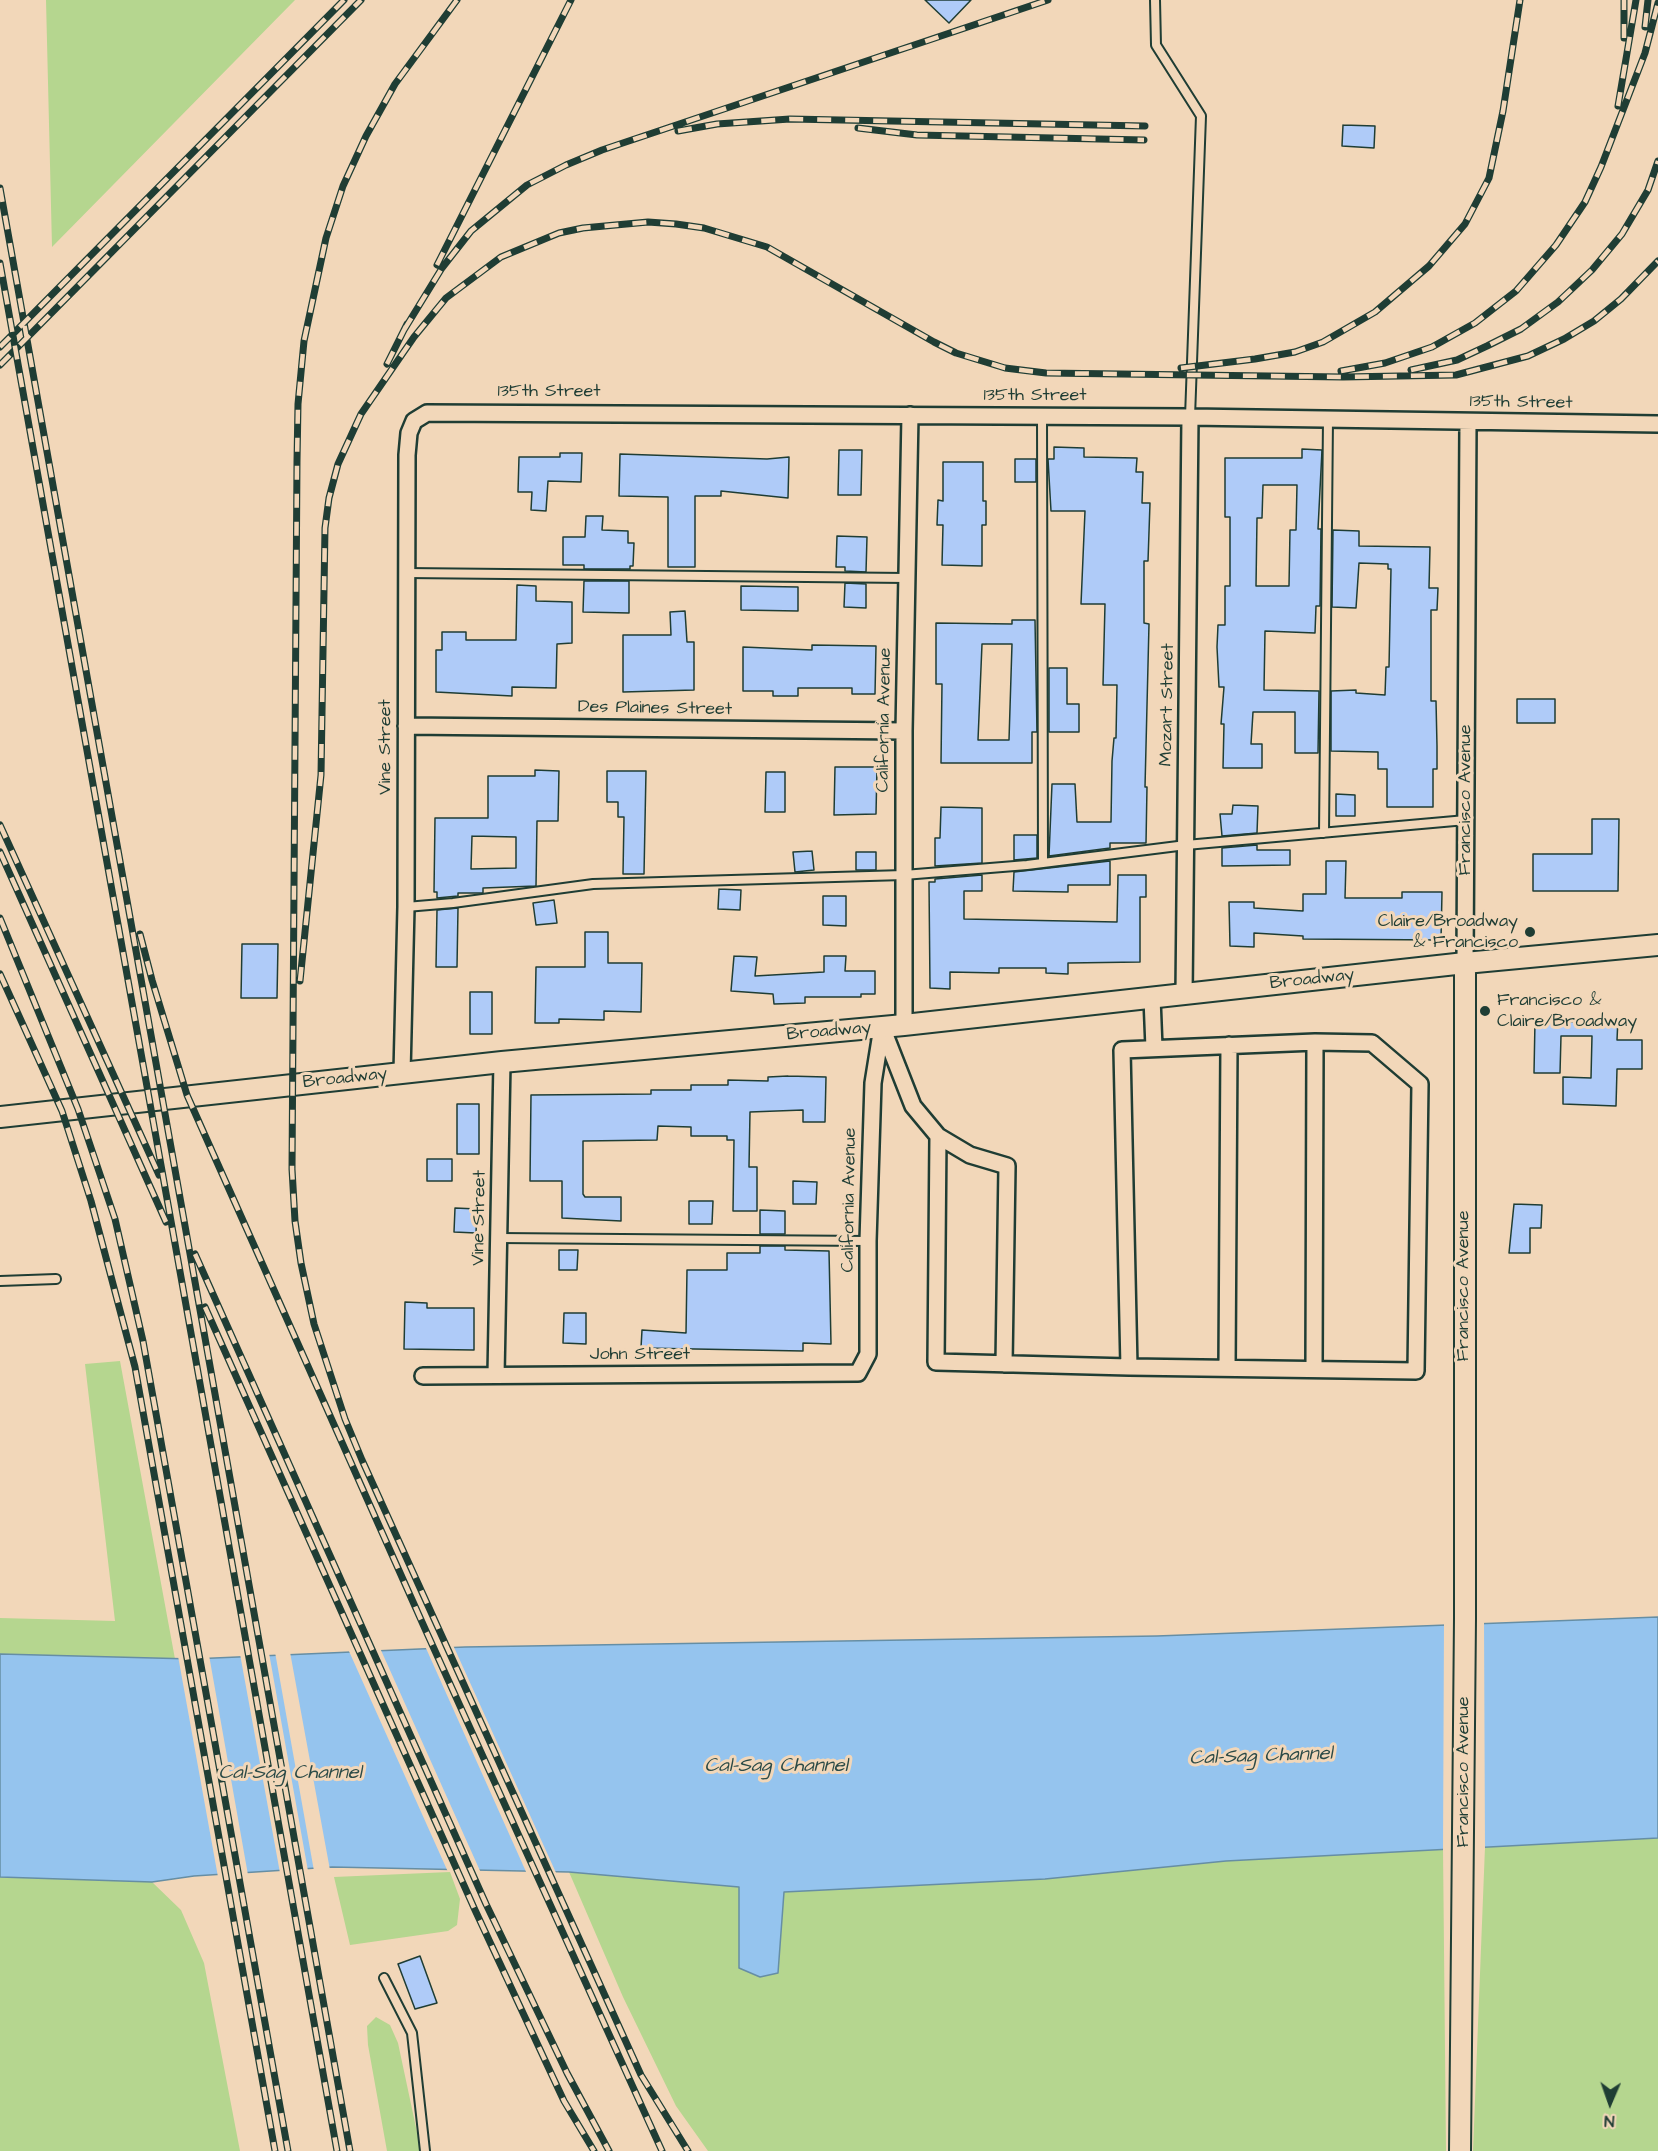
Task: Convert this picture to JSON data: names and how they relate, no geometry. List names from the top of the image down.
{
  "streets": {
    "street": [
      "135th Street",
      "Mozart Street",
      "Des Plaines Street",
      "California Avenue",
      "Vine Street",
      "Francisco Avenue",
      "Broadway",
      "John Street"
    ]
  },
  "crossings": [
    ["135th Street", "Mozart Street"],
    ["135th Street", "California Avenue"],
    ["135th Street", "Vine Street"],
    ["135th Street", "Francisco Avenue"],
    ["Mozart Street", "Broadway"],
    ["Des Plaines Street", "California Avenue"],
    ["Des Plaines Street", "Vine Street"],
    ["California Avenue", "Broadway"],
    ["California Avenue", "John Street"],
    ["Vine Street", "Broadway"],
    ["Vine Street", "John Street"],
    ["Francisco Avenue", "Broadway"]
  ],
  "water": ["Cal-Sag Channel"],
  "places": ["Claire/Broadway & Francisco", "Francisco & Claire/Broadway"],
  "north": "bottom"
}
